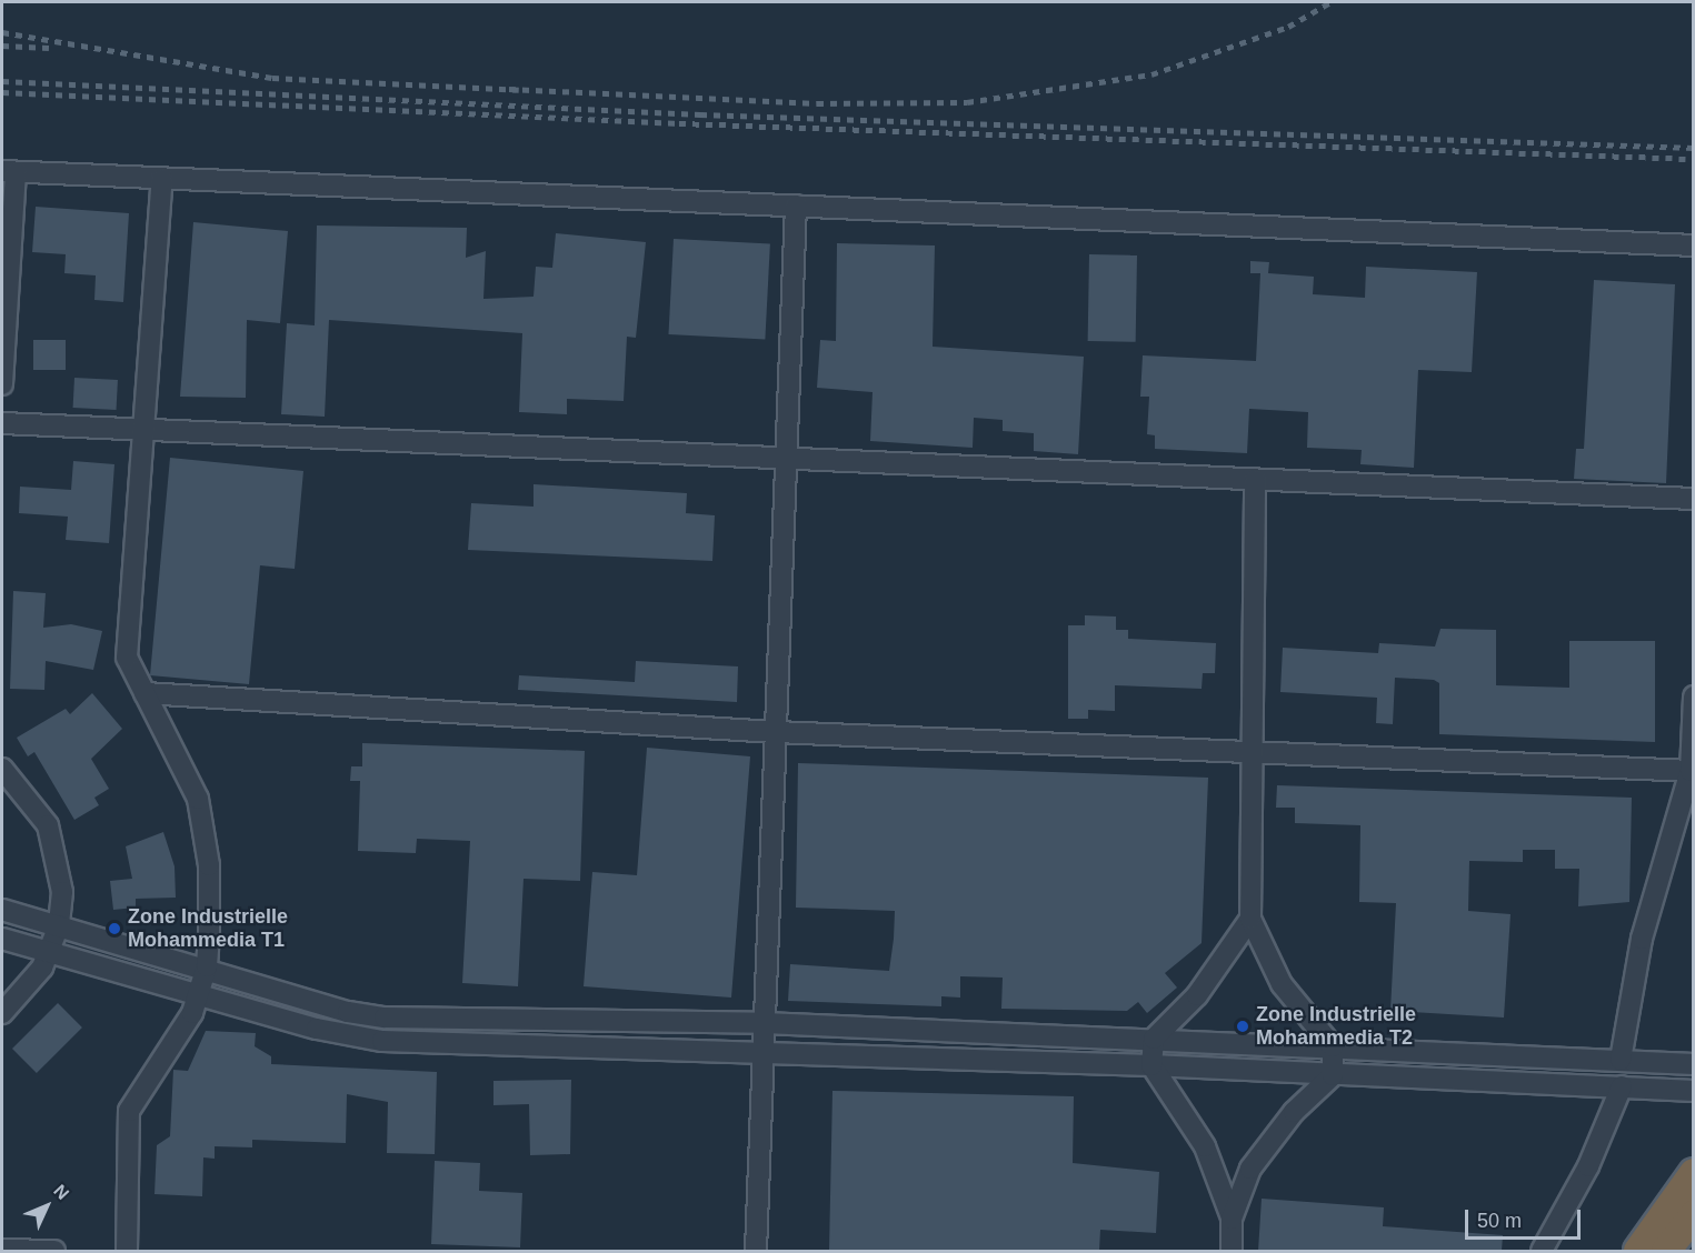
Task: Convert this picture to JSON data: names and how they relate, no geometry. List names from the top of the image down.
{
  "places": ["Zone Industrielle Mohammedia T1", "Zone Industrielle Mohammedia T2"],
  "scale_bar": "50 m",
  "north": "top right"
}
